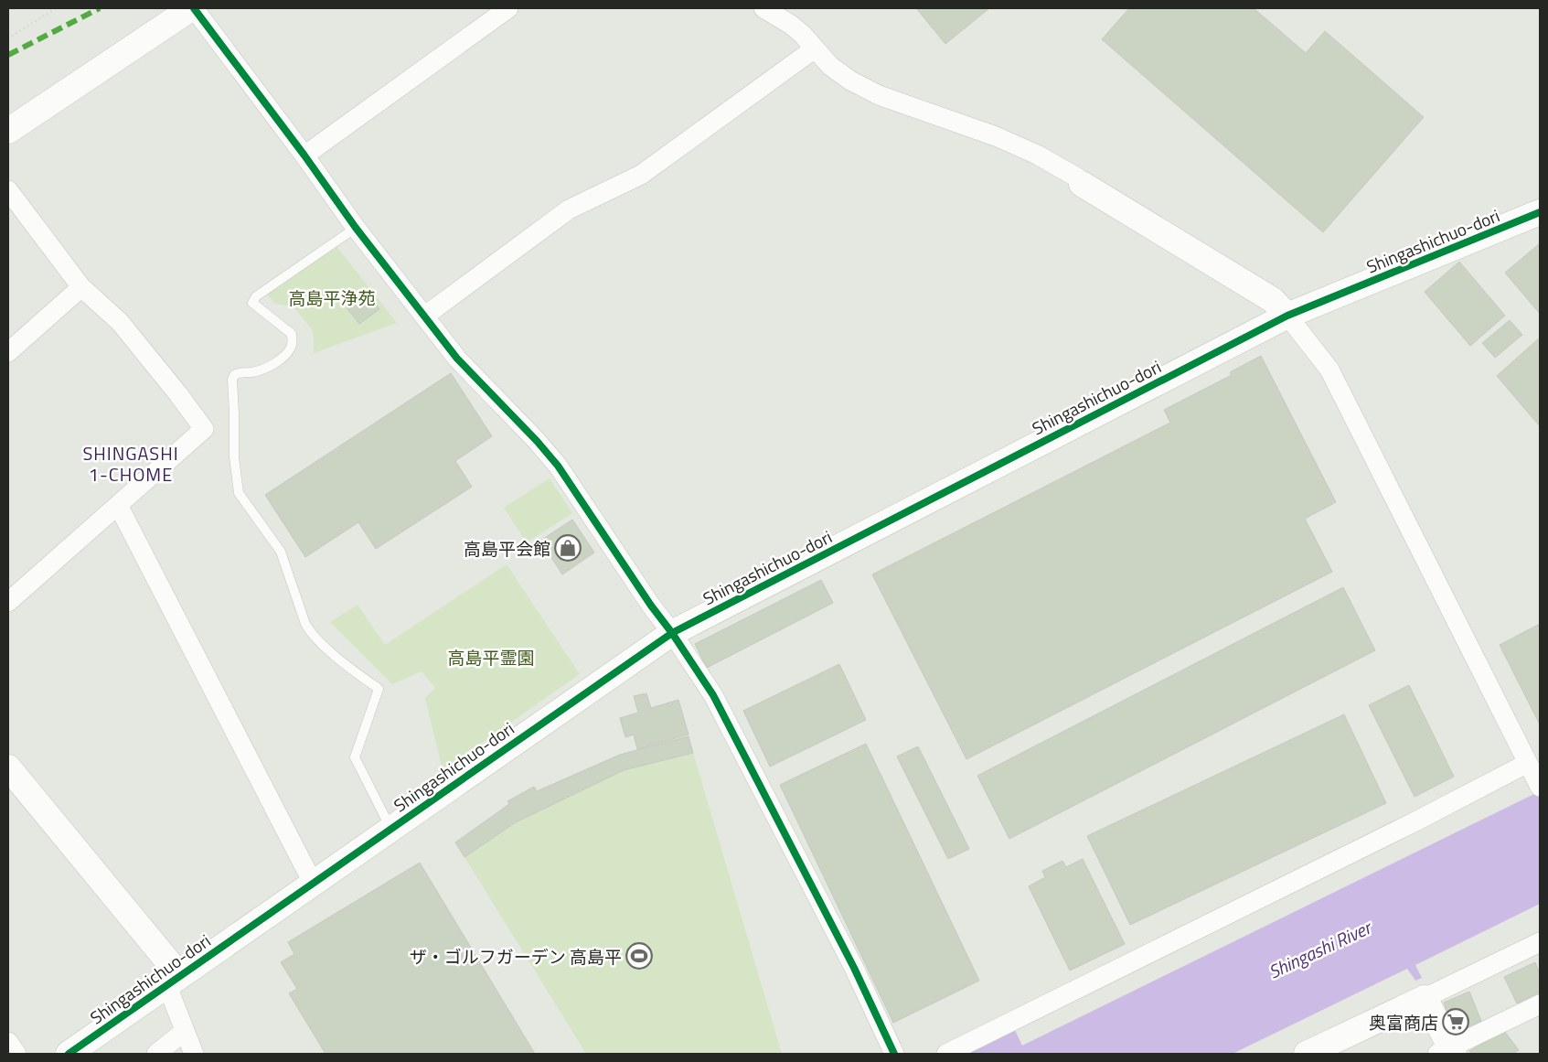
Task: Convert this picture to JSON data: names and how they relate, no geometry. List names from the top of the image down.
{
  "streets": {
    "street": ["Shingashichuo-dori"]
  },
  "districts": ["SHINGASHI 1-CHOME"],
  "water": ["Shingashi River"],
  "parks": ["高島平浄苑", "高島平霊園"],
  "places": {
    "shop": ["高島平会館"],
    "sports": ["ザ・ゴルフガーデン 高島平"],
    "supermarket": ["奥富商店"]
  }
}
